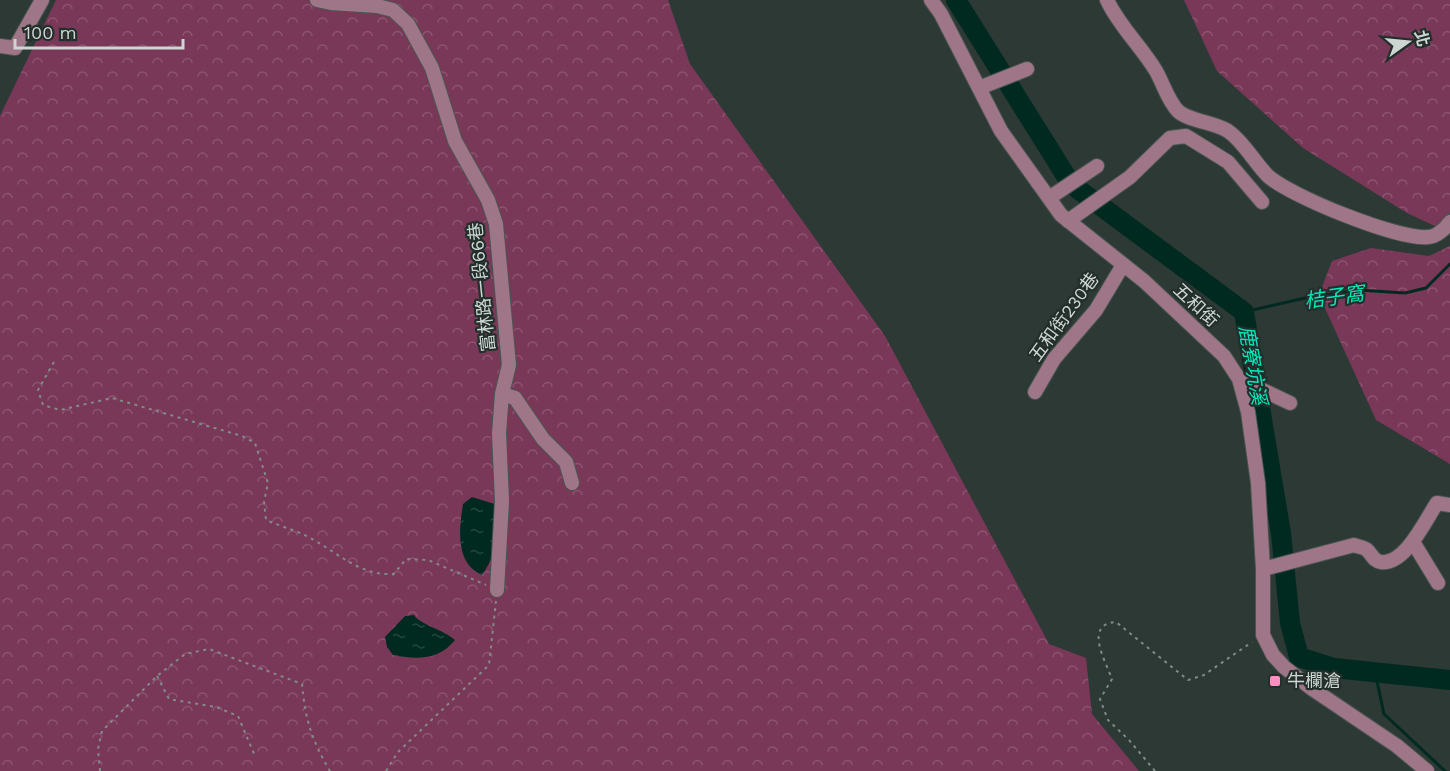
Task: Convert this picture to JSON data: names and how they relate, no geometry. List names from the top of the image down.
{
  "streets": {
    "street": ["富林路一段66巷", "五和街", "五和街230巷"]
  },
  "crossings": [
    ["五和街", "五和街230巷"]
  ],
  "water": ["桔子窩", "鹿寮坑溪"],
  "places": {
    "transit": ["牛欄滄"]
  },
  "scale_bar": "100 m",
  "north": "right"
}
